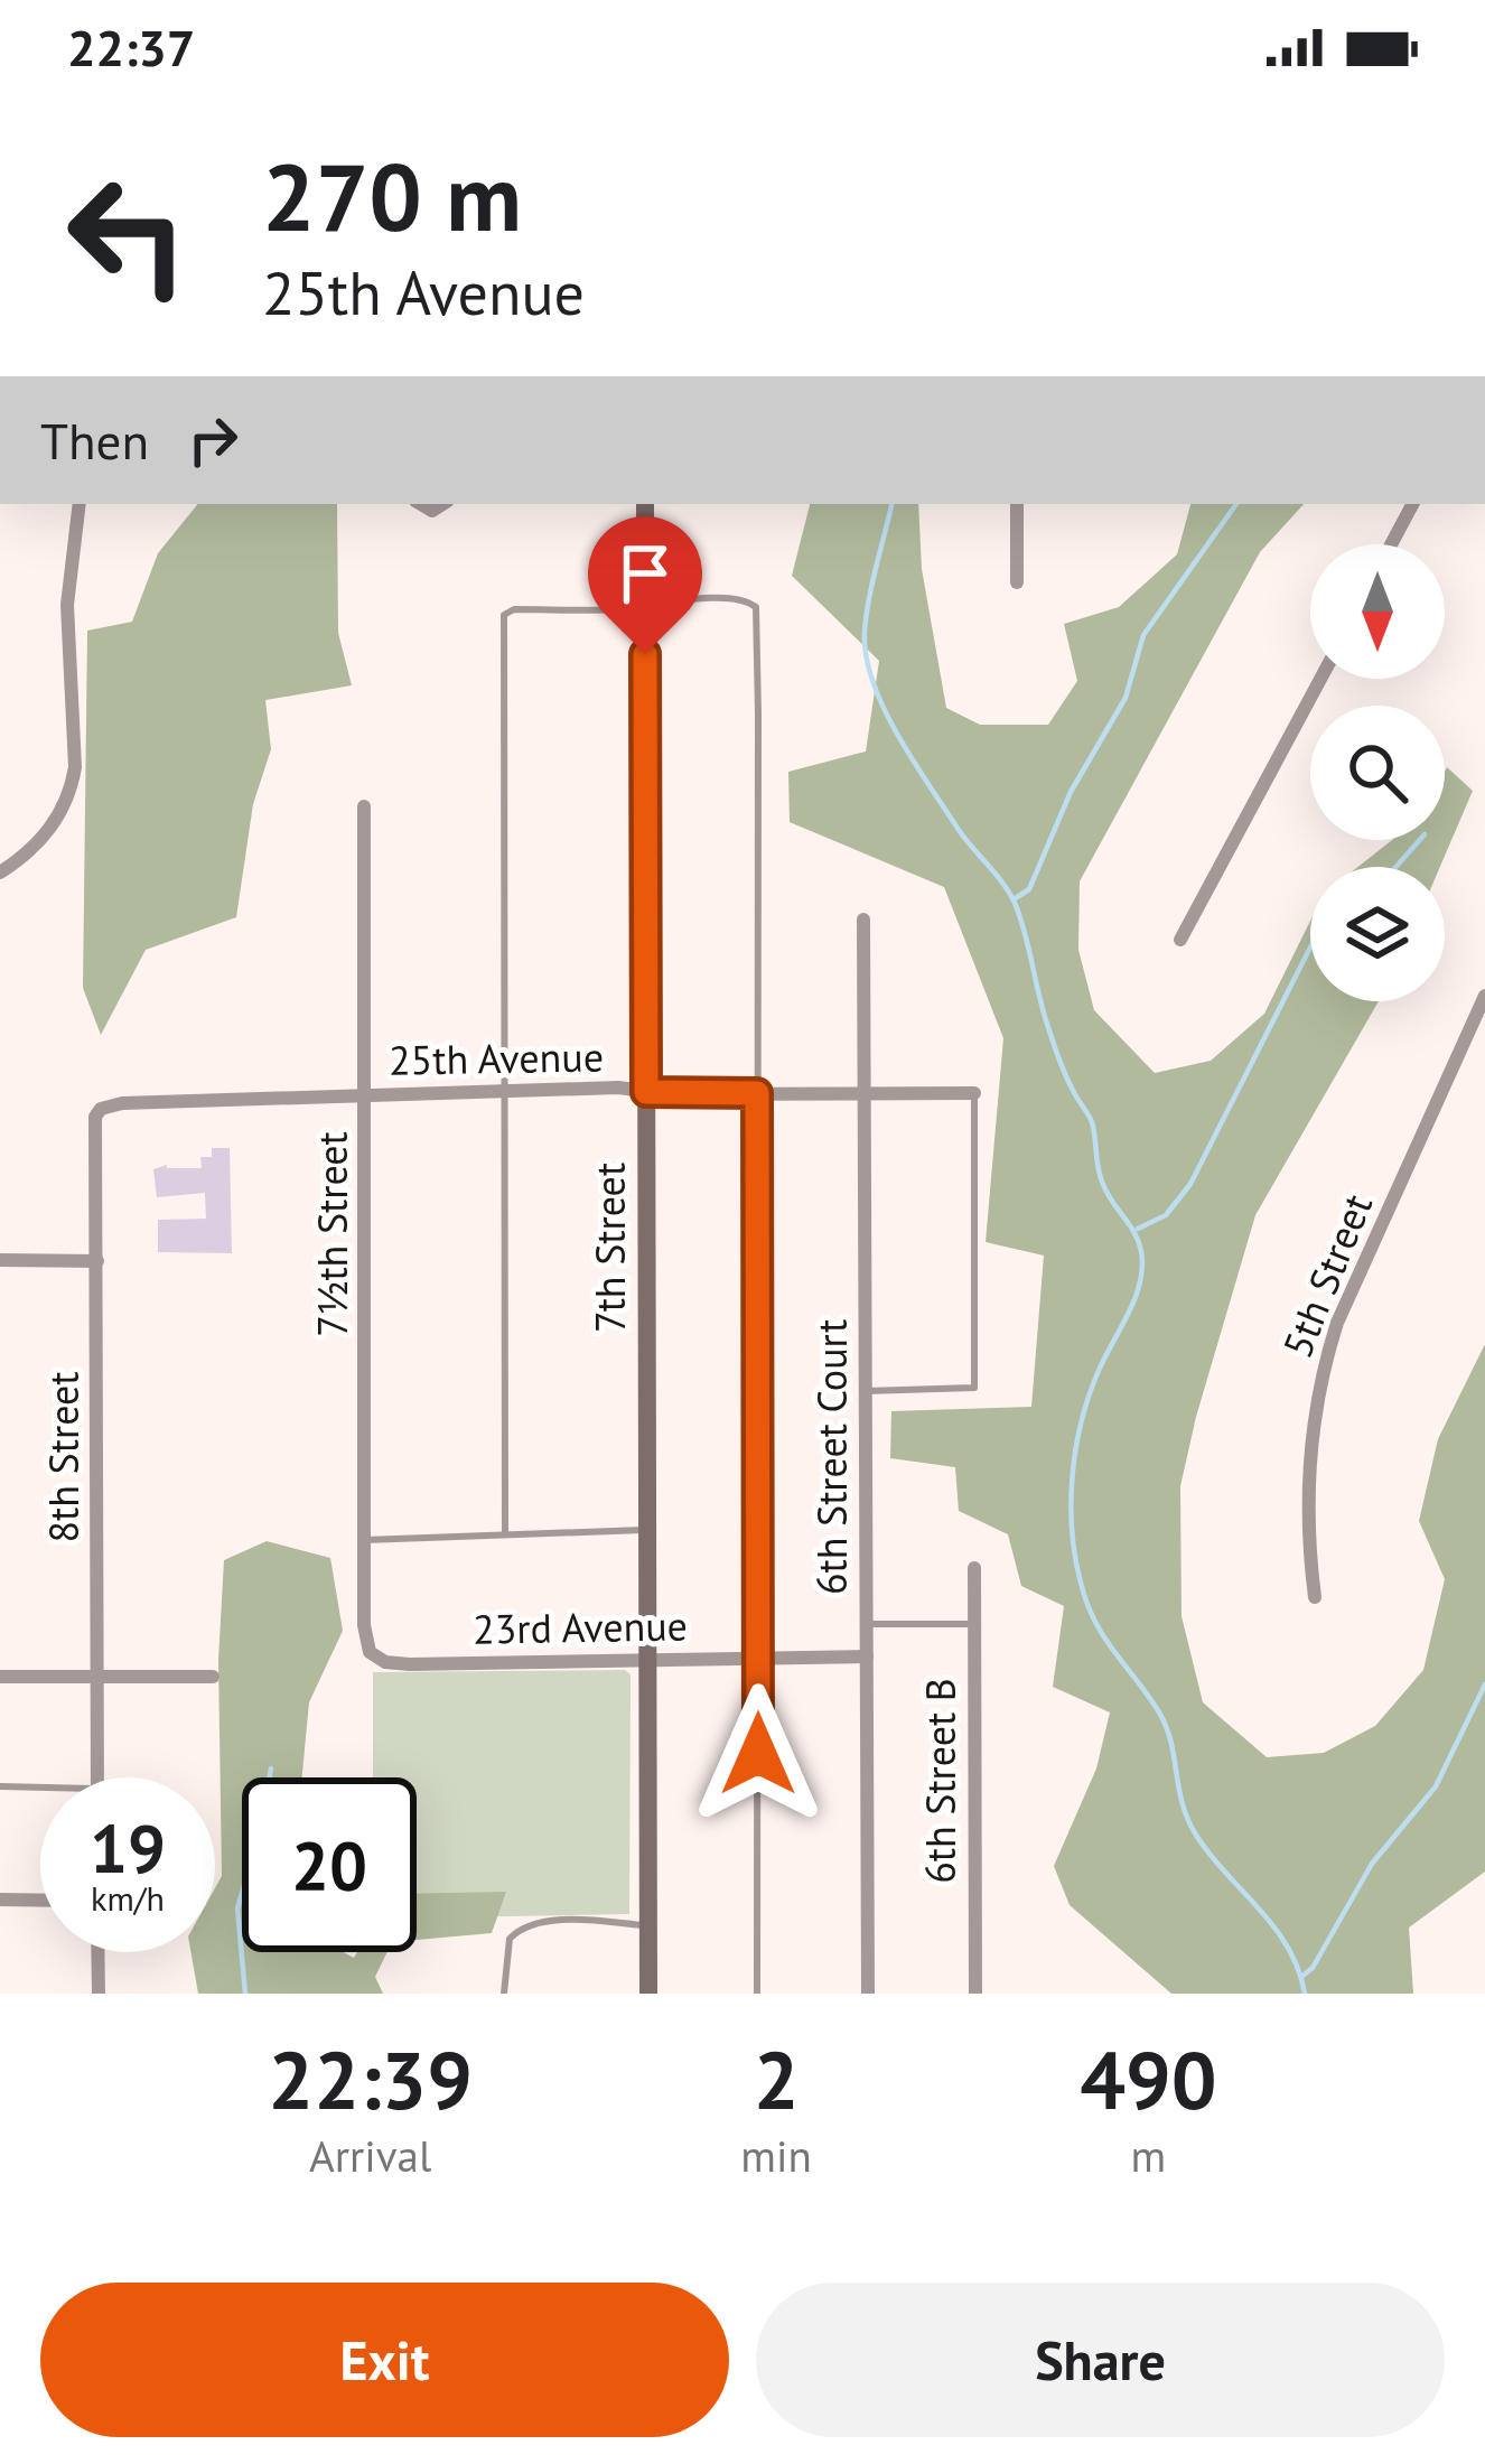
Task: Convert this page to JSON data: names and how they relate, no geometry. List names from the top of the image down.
{
  "streets": {
    "main road": ["7th Street"],
    "street": [
      "25th Avenue",
      "7½th Street",
      "5th Street",
      "8th Street",
      "6th Street Court",
      "23rd Avenue",
      "6th Street B"
    ]
  },
  "crossings": [
    ["25th Avenue", "7½th Street"],
    ["25th Avenue", "7th Street"],
    ["25th Avenue", "8th Street"],
    ["25th Avenue", "6th Street Court"],
    ["7½th Street", "23rd Avenue"],
    ["7th Street", "23rd Avenue"],
    ["6th Street Court", "23rd Avenue"]
  ],
  "north": "bottom",
  "page": {
    "status": "22:37",
    "turn": ["270 m", "25th Avenue"],
    "then": "Then",
    "speed": "19 km/h",
    "limit": "20",
    "eta": [
      "22:39",
      "Arrival",
      "2",
      "min",
      "490",
      "m"
    ],
    "buttons": ["Exit", "Share"]
  }
}
